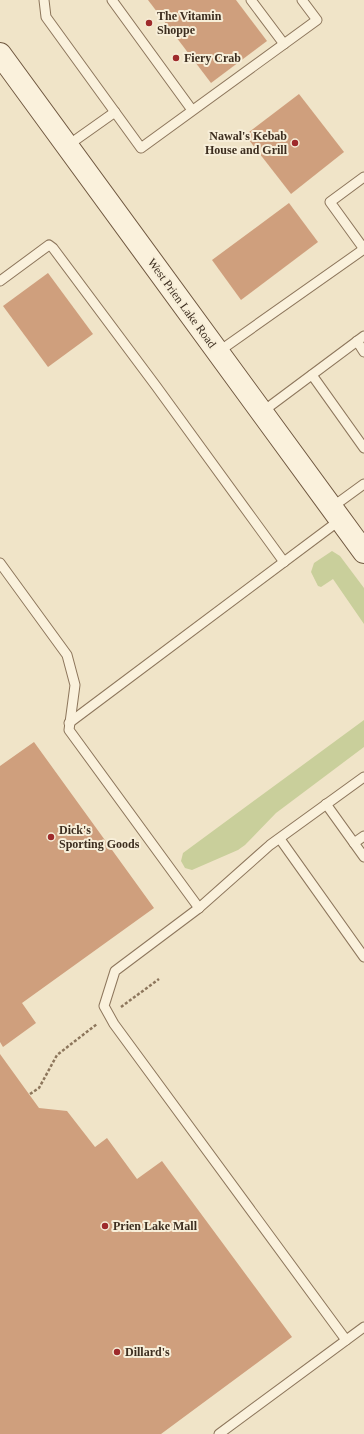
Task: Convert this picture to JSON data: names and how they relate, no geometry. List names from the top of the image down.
{
  "streets": {
    "street": ["West Prien Lake Road"]
  },
  "places": [
    "The Vitamin Shoppe",
    "Fiery Crab",
    "Nawal's Kebab House and Grill",
    "Dick's Sporting Goods",
    "Prien Lake Mall",
    "Dillard's"
  ]
}
